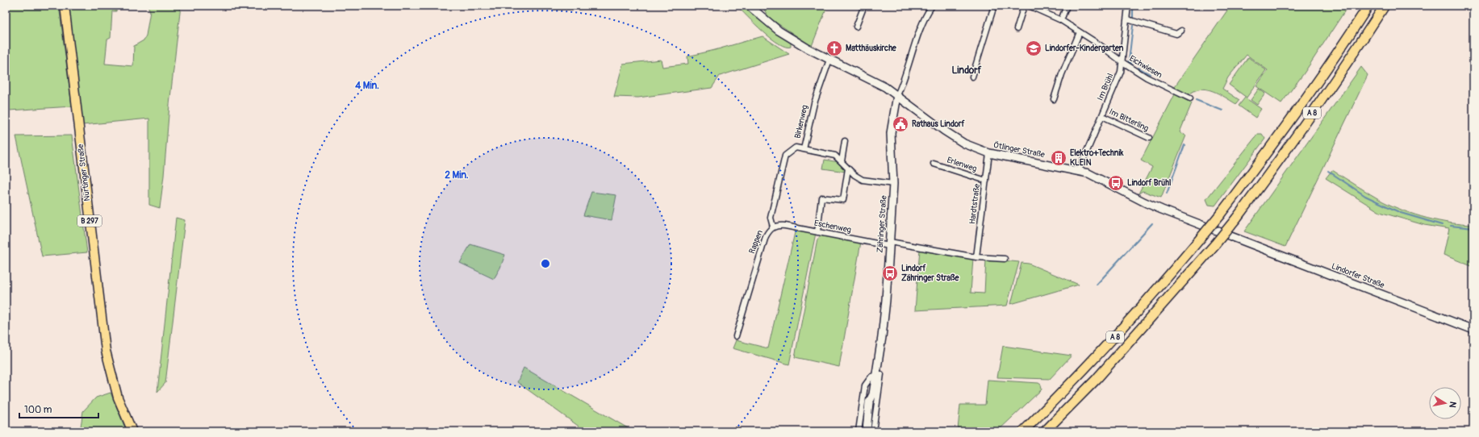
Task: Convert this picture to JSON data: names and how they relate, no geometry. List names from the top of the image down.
{
  "streets": {
    "highway": ["A 8"],
    "main road": ["Nürtinger Straße", "B 297"],
    "street": [
      "Eichwiesen",
      "Im Brühl",
      "Im Bitterling",
      "Birkenweg",
      "Ötlinger Straße",
      "Erlenweg",
      "Hardtstraße",
      "Zähringer Straße",
      "Eschenweg",
      "Rappen",
      "Lindorfer Straße"
    ]
  },
  "crossings": [
    ["Eichwiesen", "Im Brühl"],
    ["Im Brühl", "Im Bitterling"],
    ["Im Brühl", "Ötlinger Straße"],
    ["Birkenweg", "Ötlinger Straße"],
    ["Birkenweg", "Zähringer Straße"],
    ["Birkenweg", "Rappen"],
    ["Ötlinger Straße", "Hardtstraße"],
    ["Ötlinger Straße", "Zähringer Straße"],
    ["Ötlinger Straße", "Lindorfer Straße"],
    ["Erlenweg", "Hardtstraße"],
    ["Zähringer Straße", "Eschenweg"],
    ["Eschenweg", "Rappen"]
  ],
  "districts": ["Lindorf"],
  "places": {
    "church": ["Matthäuskirche"],
    "school or university": ["Lindorfer-Kindergarten"],
    "public building": ["Rathaus Lindorf"],
    "building": ["Elektro+Technik KLEIN"],
    "bus stop": ["Lindorf Brühl", "Lindorf Zähringer Straße"]
  },
  "scale_bar": "100 m",
  "north": "right",
  "rings": ["4 Min.", "2 Min."]
}
